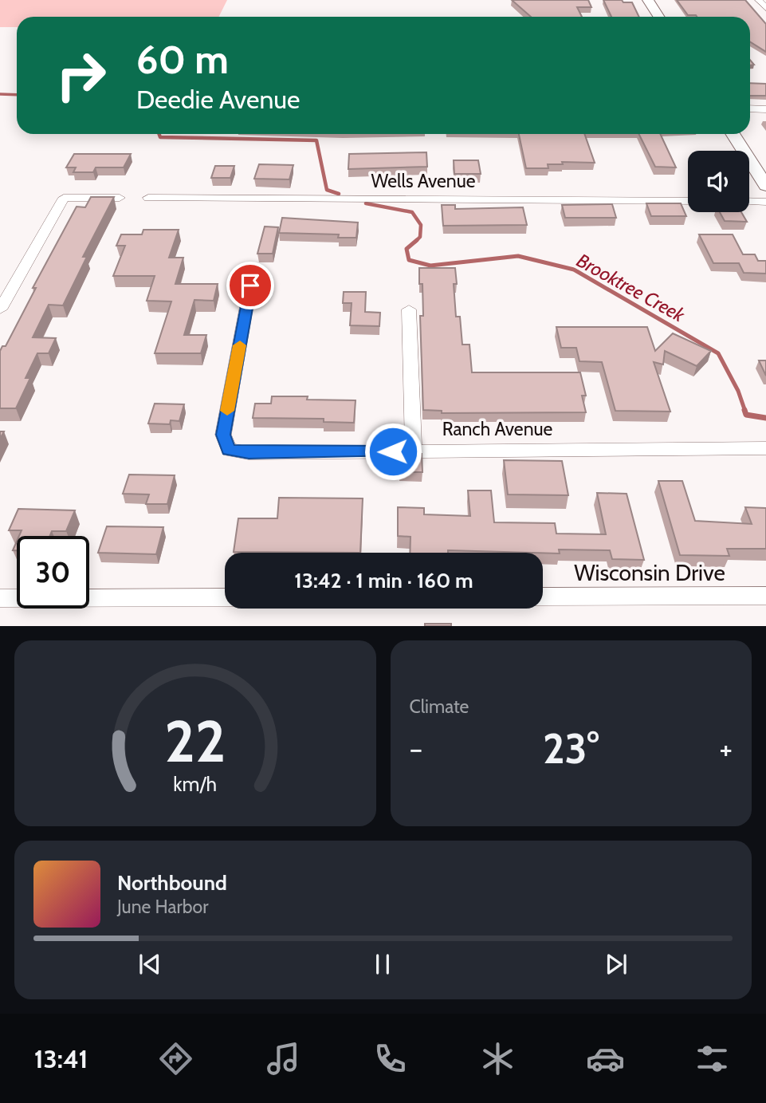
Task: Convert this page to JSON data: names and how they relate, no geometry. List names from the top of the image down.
{
  "streets": {
    "street": ["Wells Avenue", "Ranch Avenue", "Wisconsin Drive"]
  },
  "water": ["Brooktree Creek"],
  "page": {
    "turn": ["60 m", "Deedie Avenue"],
    "limit": "30",
    "trip": "13:42 · 1 min · 160 m",
    "tile": "Climate",
    "heat": ["−", "23°", "+"],
    "song": ["Northbound", "June Harbor"],
    "tabs": "13:41",
    "gauge": ["22", "km/h"]
  }
}
